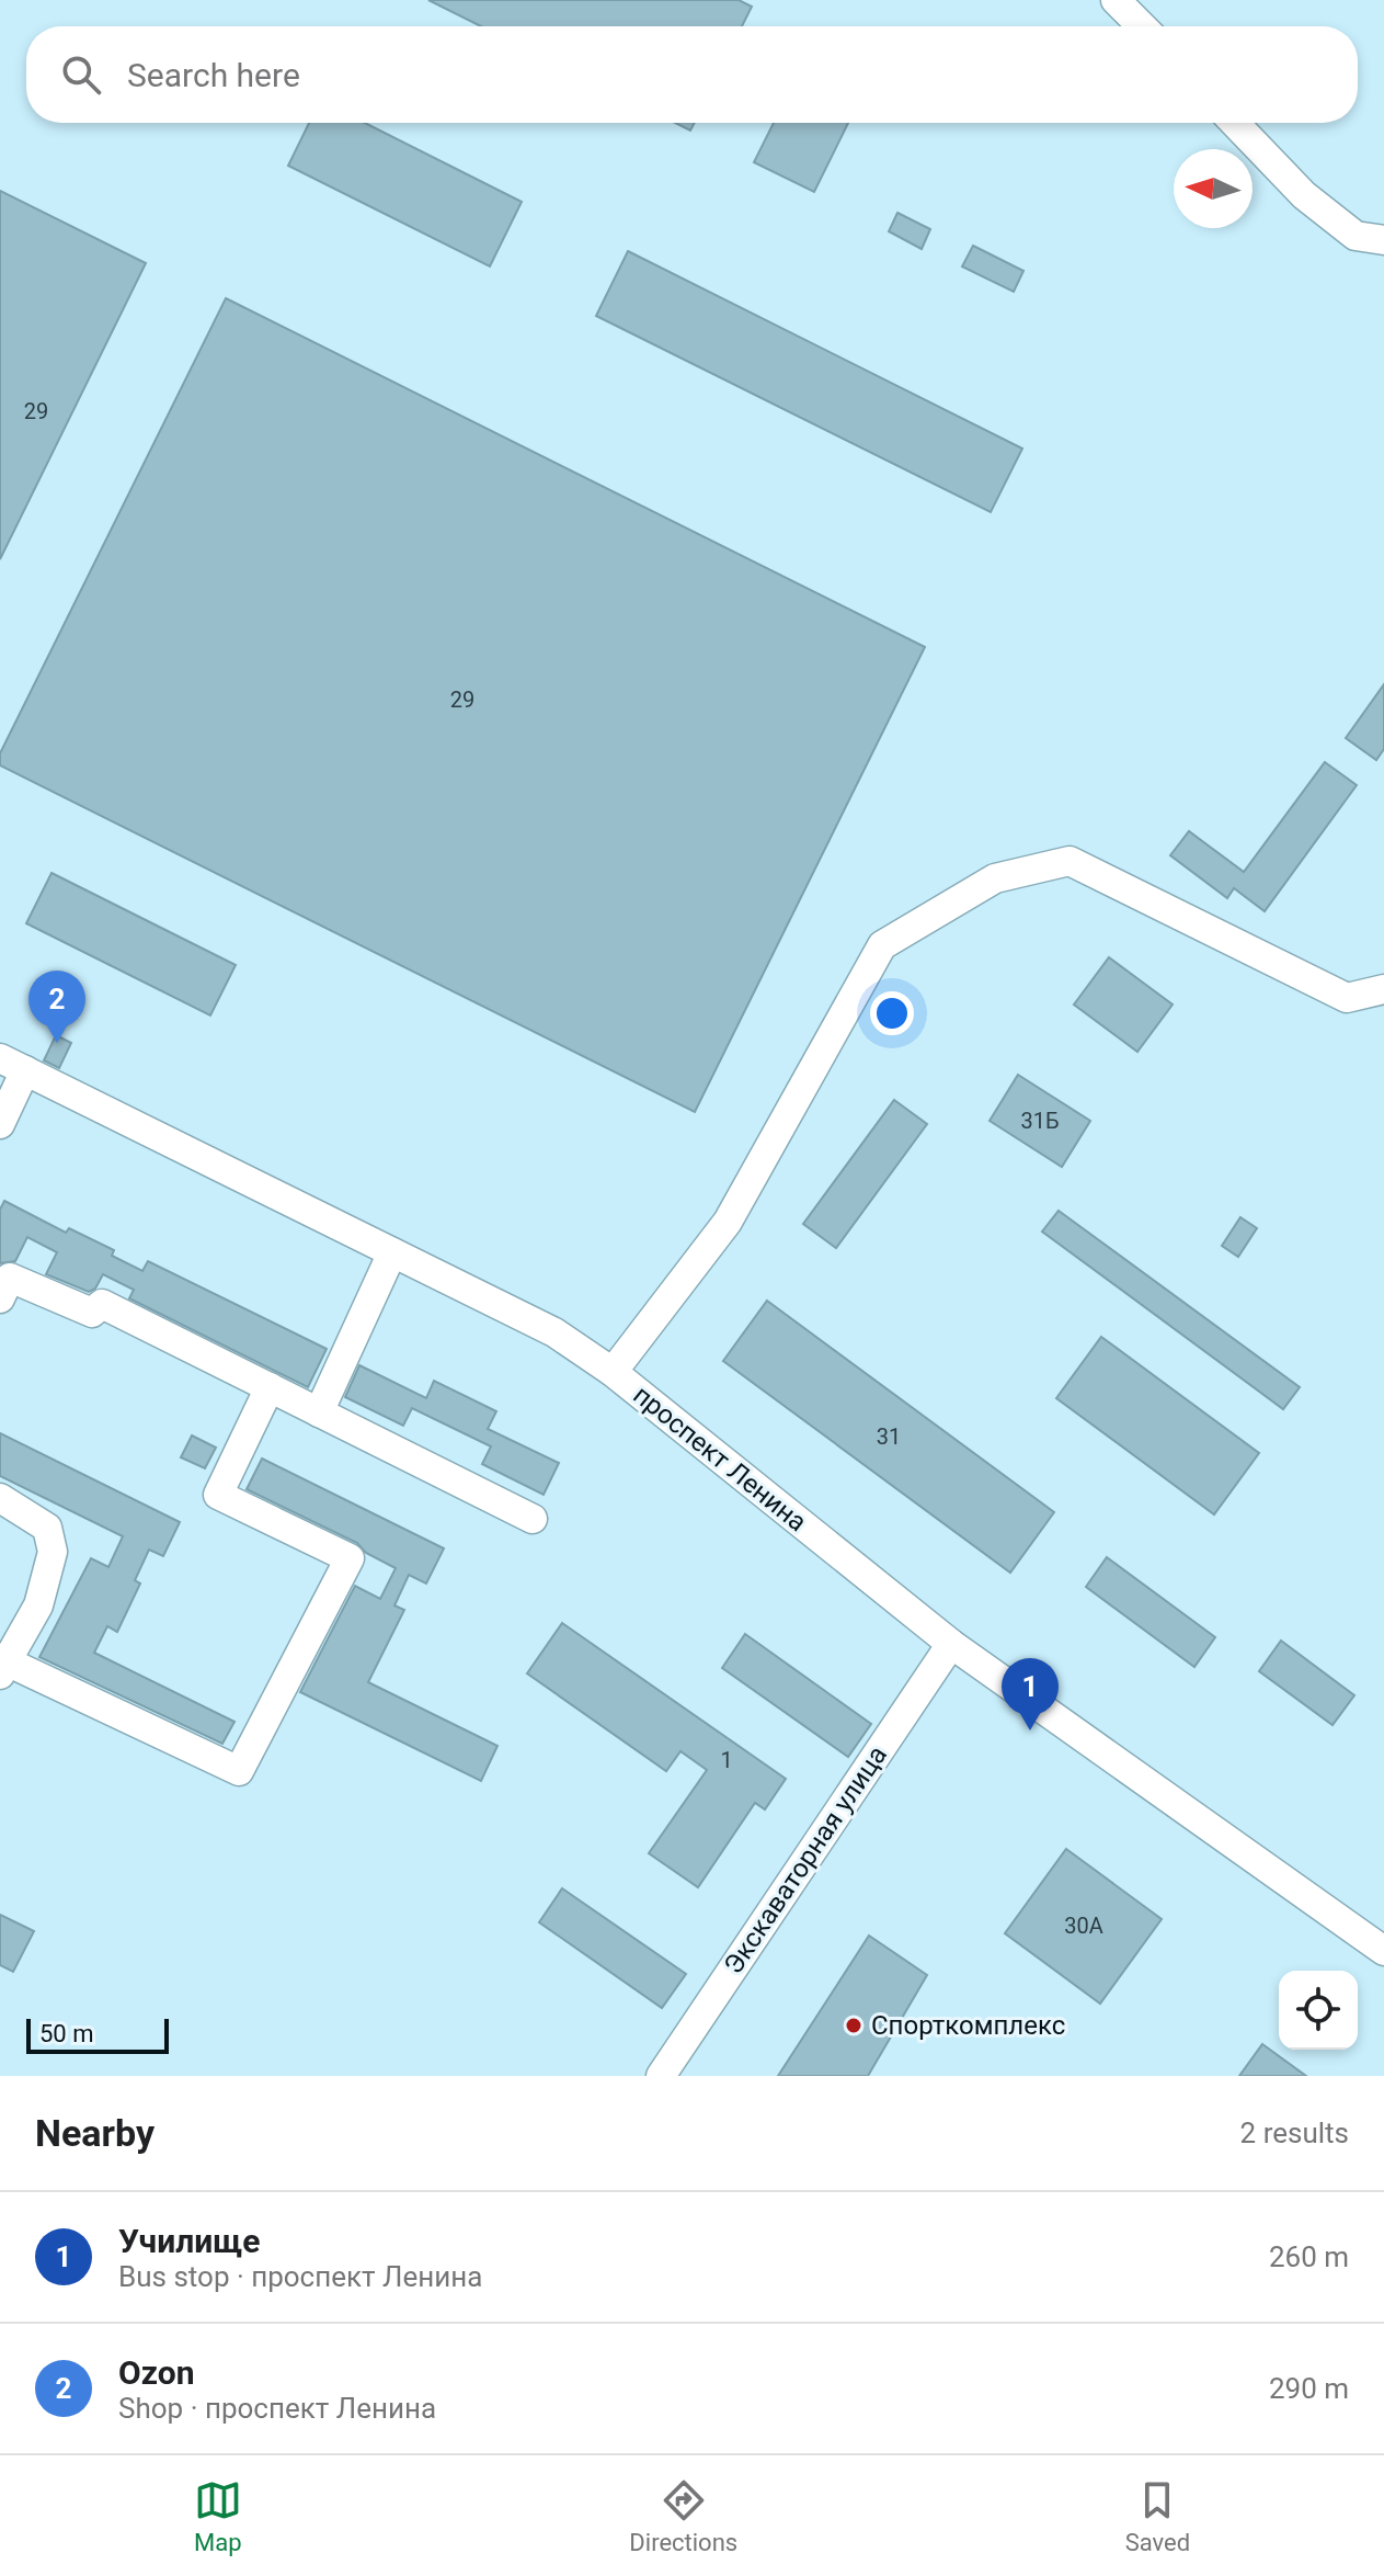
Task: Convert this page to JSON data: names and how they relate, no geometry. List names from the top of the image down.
{
  "streets": {
    "street": ["проспект Ленина", "Экскаваторная улица"]
  },
  "crossings": [
    ["проспект Ленина", "Экскаваторная улица"]
  ],
  "places": ["Спорткомплекс"],
  "house_numbers": [
    "29",
    "29",
    "31Б",
    "31",
    "1",
    "30А"
  ],
  "scale_bar": "50 m",
  "north": "left",
  "page": {
    "search": "Search here",
    "pins": ["2", "1"],
    "scale": "50 m",
    "heading": ["Nearby", "2 results"],
    "list": [
      {
        "mark": "1",
        "name": "Училище",
        "note": "Bus stop · проспект Ленина",
        "value": "260 m"
      },
      {
        "mark": "2",
        "name": "Ozon",
        "note": "Shop · проспект Ленина",
        "value": "290 m"
      }
    ],
    "nav": ["Map", "Directions", "Saved"]
  }
}
